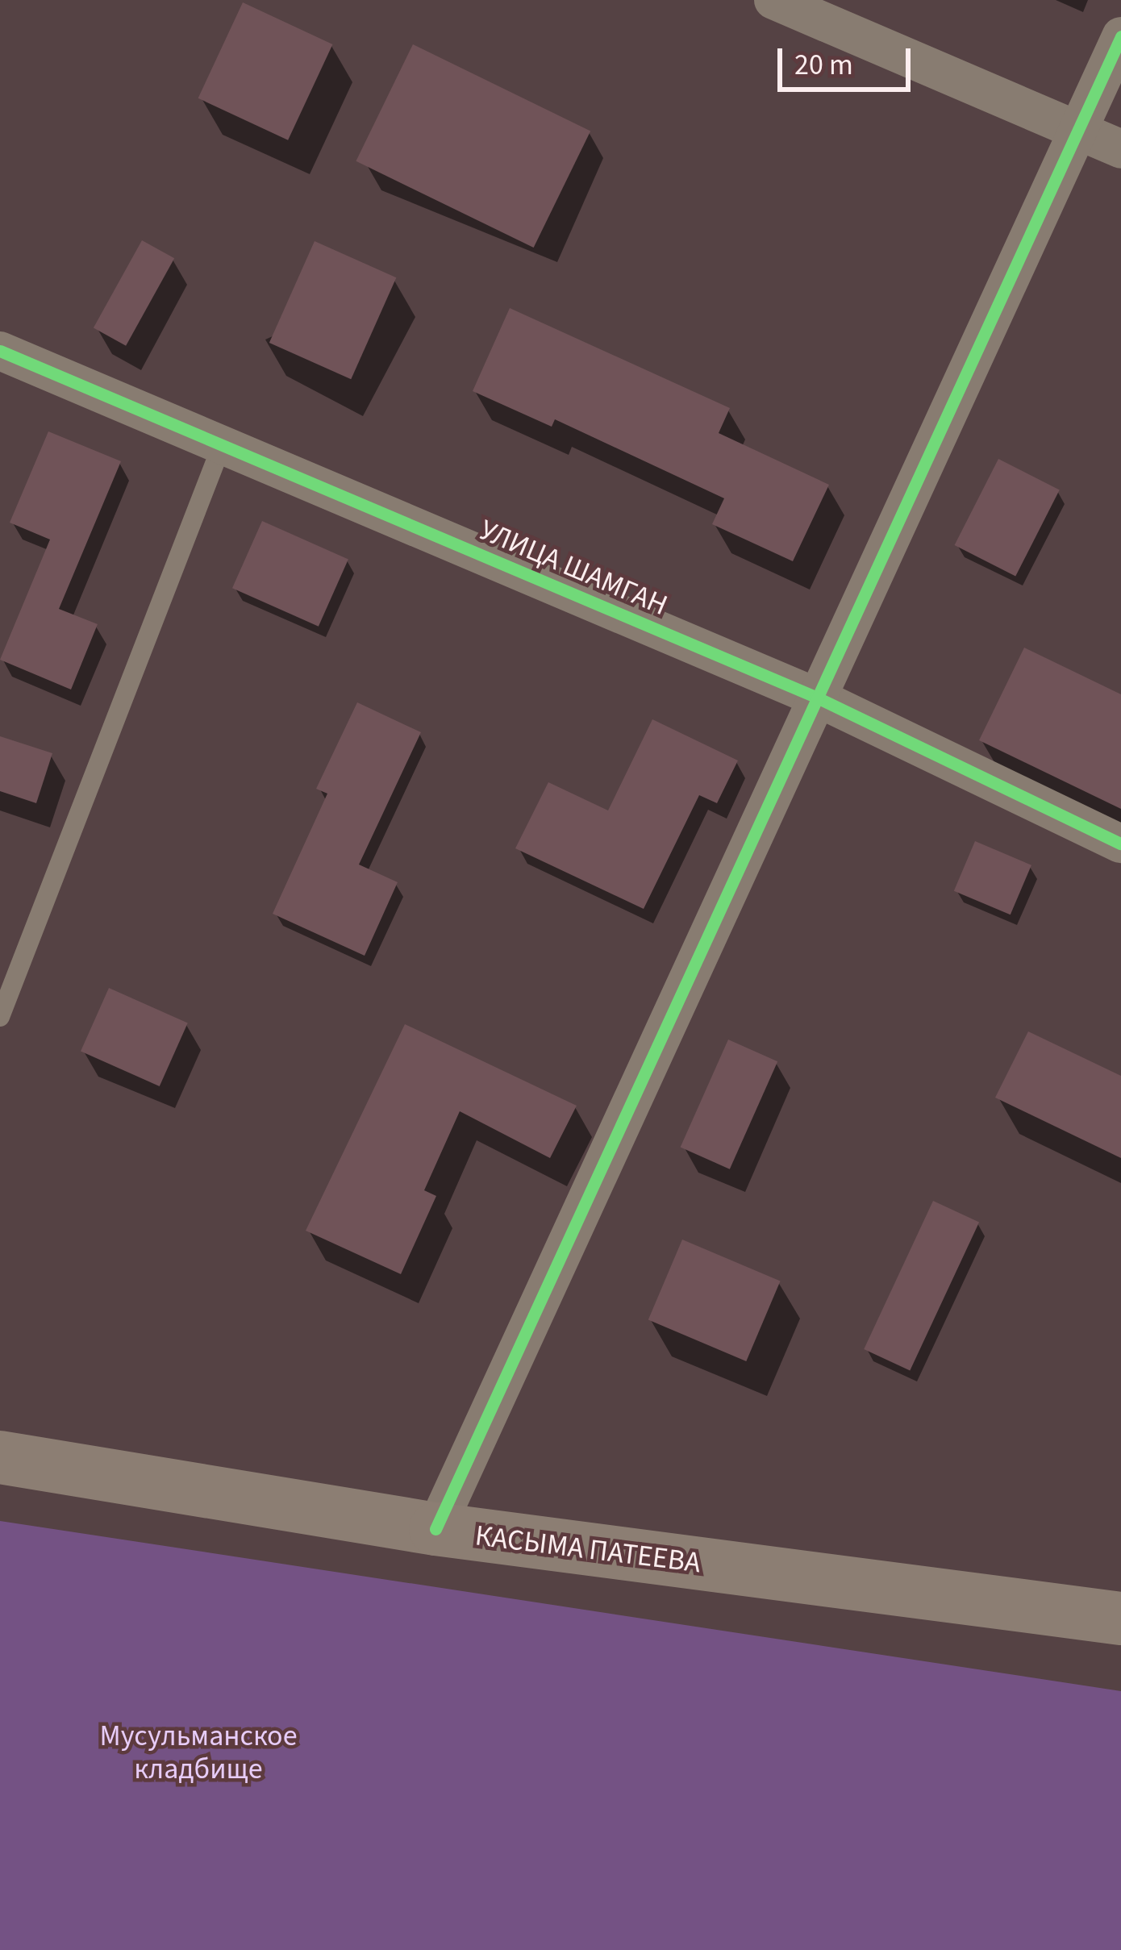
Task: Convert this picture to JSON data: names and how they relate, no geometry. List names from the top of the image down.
{
  "streets": {
    "main road": ["КАСЫМА ПАТЕЕВА"],
    "street": ["УЛИЦА ШАМГАН"]
  },
  "parks": ["Мусульманское кладбище"],
  "scale_bar": "20 m"
}
